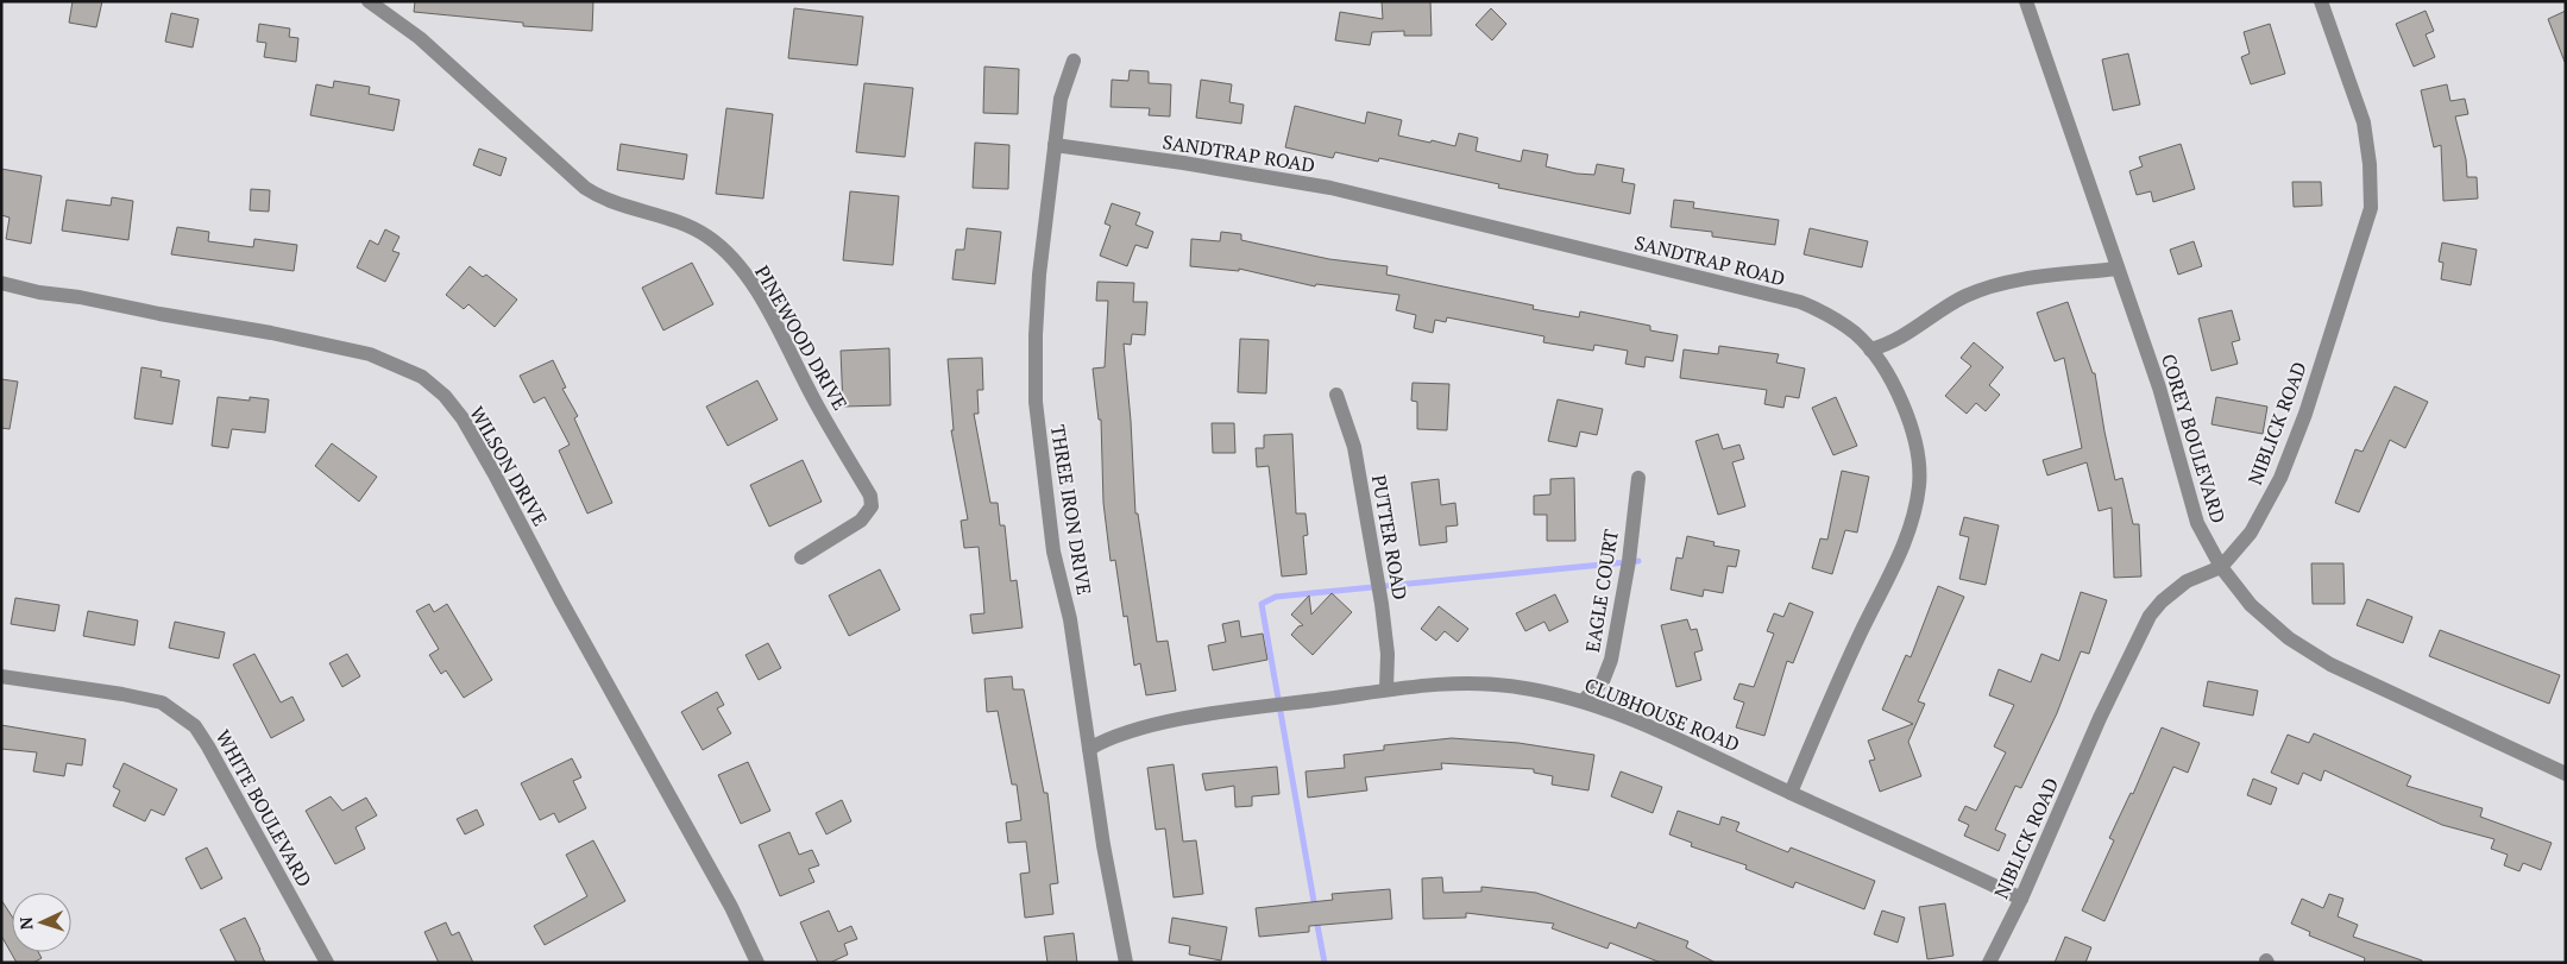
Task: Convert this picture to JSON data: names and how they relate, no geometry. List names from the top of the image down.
{
  "streets": {
    "street": [
      "SANDTRAP ROAD",
      "PINEWOOD DRIVE",
      "NIBLICK ROAD",
      "COREY BOULEVARD",
      "WILSON DRIVE",
      "THREE IRON DRIVE",
      "PUTTER ROAD",
      "EAGLE COURT",
      "CLUBHOUSE ROAD",
      "WHITE BOULEVARD"
    ]
  },
  "crossings": [
    ["SANDTRAP ROAD", "THREE IRON DRIVE"],
    ["SANDTRAP ROAD", "CLUBHOUSE ROAD"],
    ["NIBLICK ROAD", "COREY BOULEVARD"],
    ["NIBLICK ROAD", "CLUBHOUSE ROAD"],
    ["THREE IRON DRIVE", "CLUBHOUSE ROAD"],
    ["PUTTER ROAD", "CLUBHOUSE ROAD"],
    ["EAGLE COURT", "CLUBHOUSE ROAD"]
  ],
  "north": "left"
}
